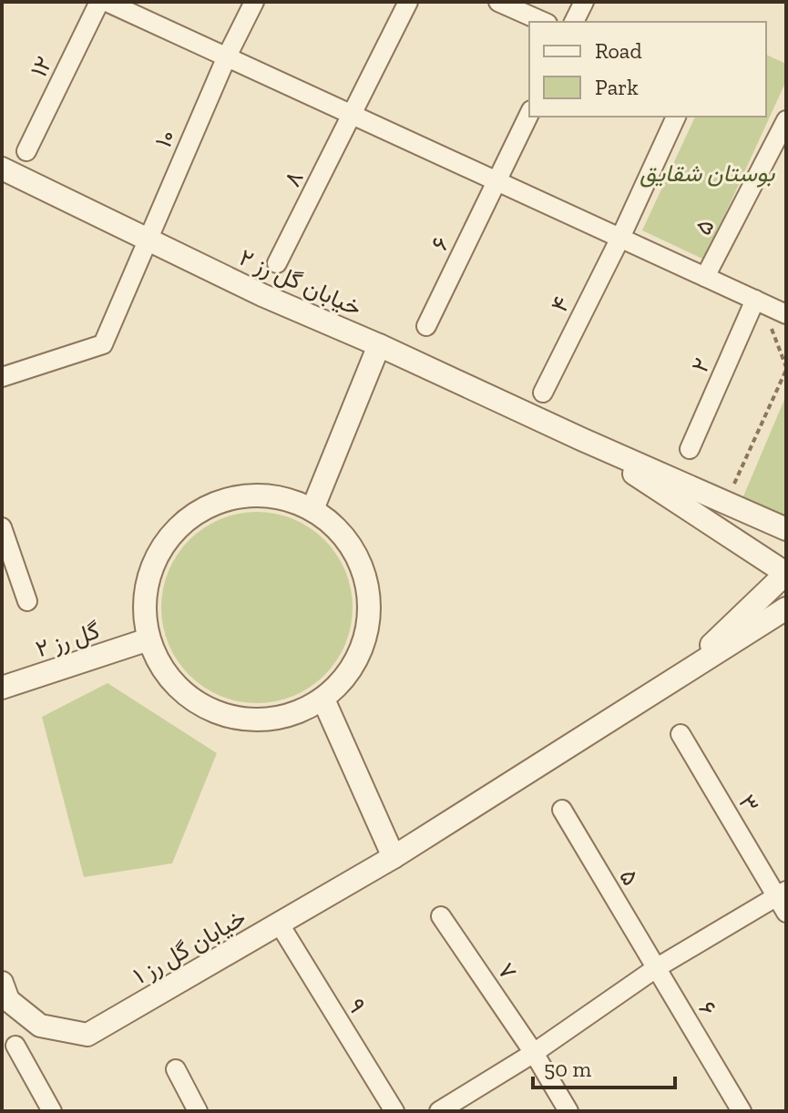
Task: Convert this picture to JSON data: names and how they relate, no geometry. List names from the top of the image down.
{
  "streets": {
    "street": [
      "۱۲",
      "۱۰",
      "۸",
      "۵",
      "۶",
      "خیابان گل رز ۲",
      "۴",
      "۲",
      "۲ گل رز",
      "۳",
      "خیابان گل رز ۱",
      "۷",
      "۹"
    ]
  },
  "crossings": [
    ["۱۰", "خیابان گل رز ۲"],
    ["۵", "۶"],
    ["خیابان گل رز ۱", "۹"]
  ],
  "parks": ["بوستان شقایق"],
  "legend": ["Road", "Park"],
  "scale_bar": "50 m"
}
